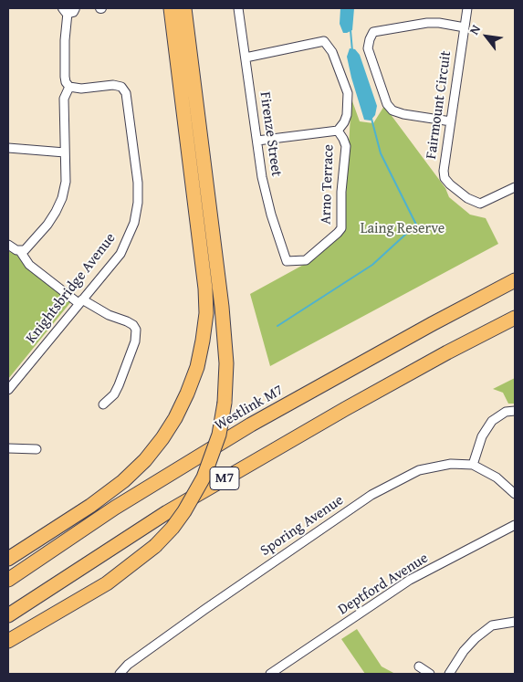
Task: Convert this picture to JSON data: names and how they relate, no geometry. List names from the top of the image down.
{
  "streets": {
    "highway": ["Westlink M7", "M7"],
    "street": [
      "Fairmount Circuit",
      "Firenze Street",
      "Arno Terrace",
      "Knightsbridge Avenue",
      "Sporing Avenue",
      "Deptford Avenue"
    ]
  },
  "crossings": [
    ["Firenze Street", "Arno Terrace"]
  ],
  "parks": ["Laing Reserve"],
  "north": "top left"
}
